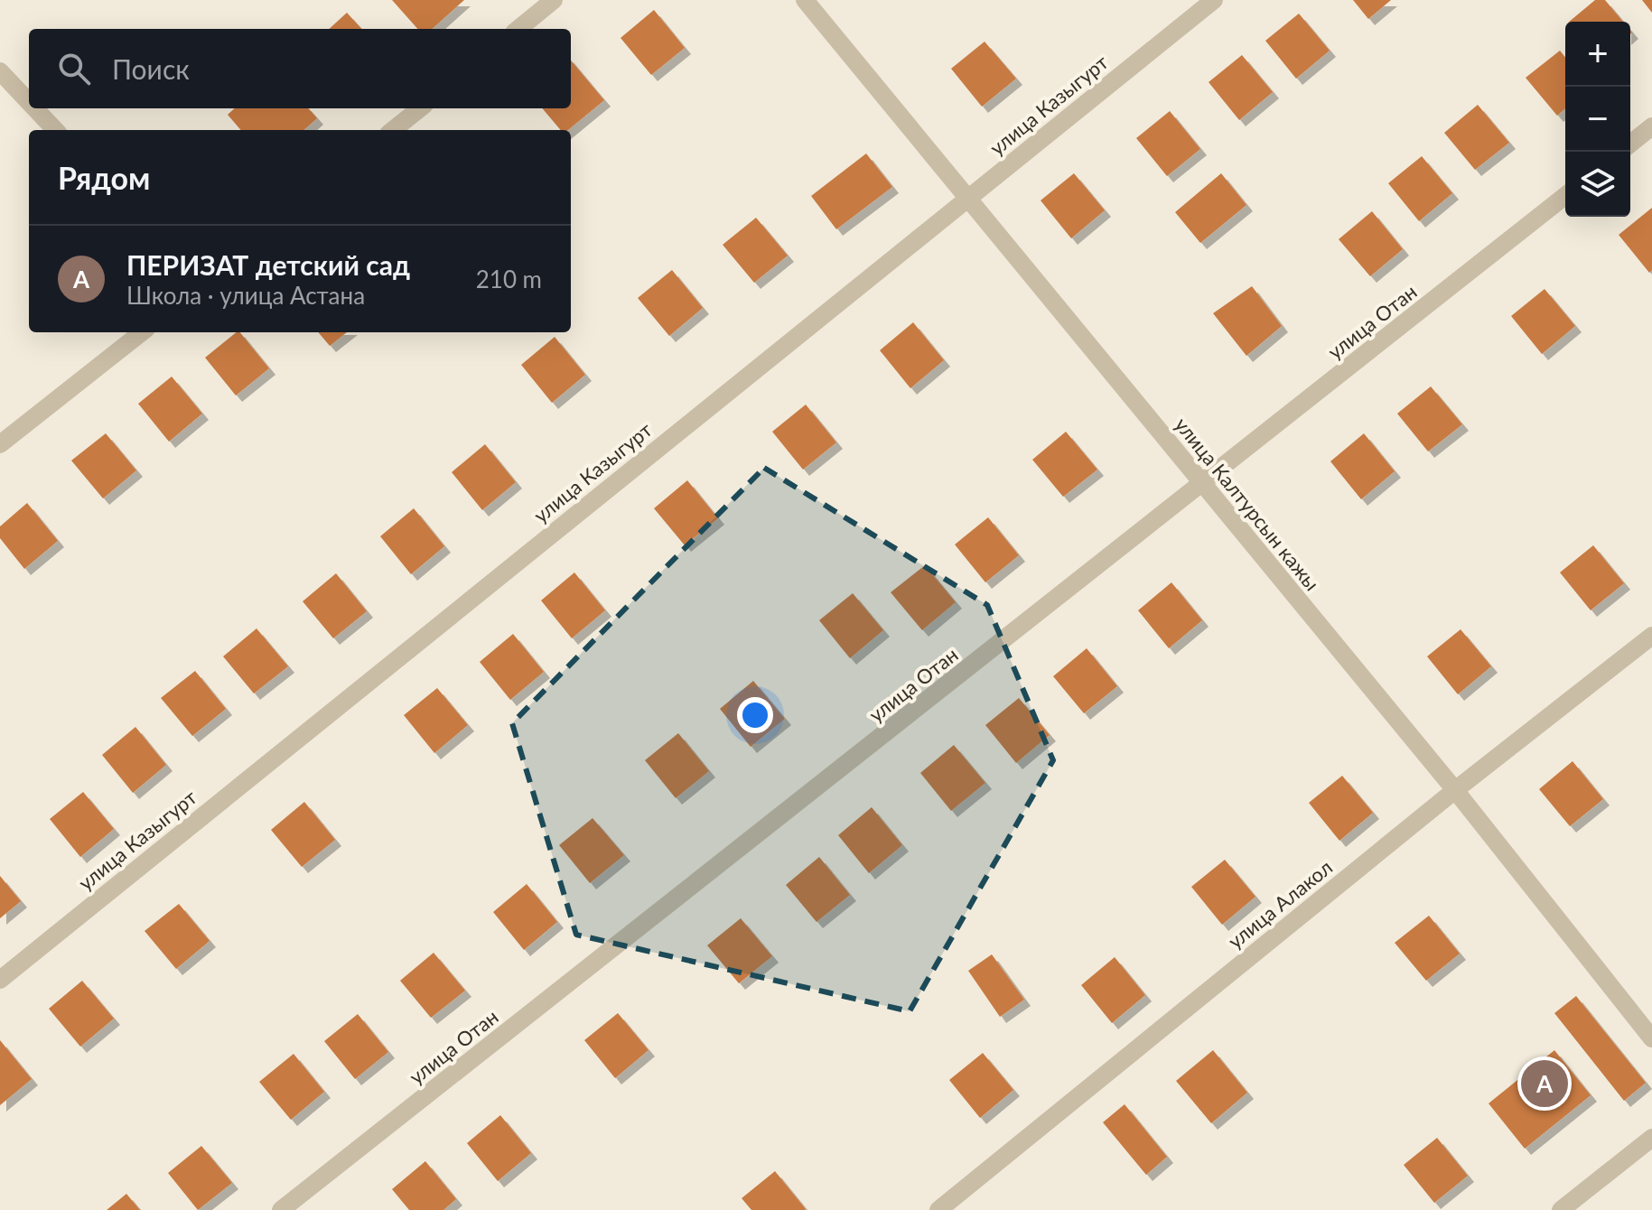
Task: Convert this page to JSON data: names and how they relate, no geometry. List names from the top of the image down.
{
  "streets": {
    "street": [
      "улица Казыгурт",
      "улица Отан",
      "улица Калтурсын кажы",
      "улица Алакол"
    ]
  },
  "crossings": [
    ["улица Казыгурт", "улица Калтурсын кажы"],
    ["улица Отан", "улица Калтурсын кажы"],
    ["улица Калтурсын кажы", "улица Алакол"]
  ],
  "page": {
    "map_buttons": ["+", "−"],
    "search": "Поиск",
    "heading": "Рядом",
    "list": [
      {
        "mark": "A",
        "name": "ПЕРИЗАТ детский сад",
        "note": "Школа · улица Астана",
        "value": "210 m"
      }
    ],
    "pins": "A"
  }
}
